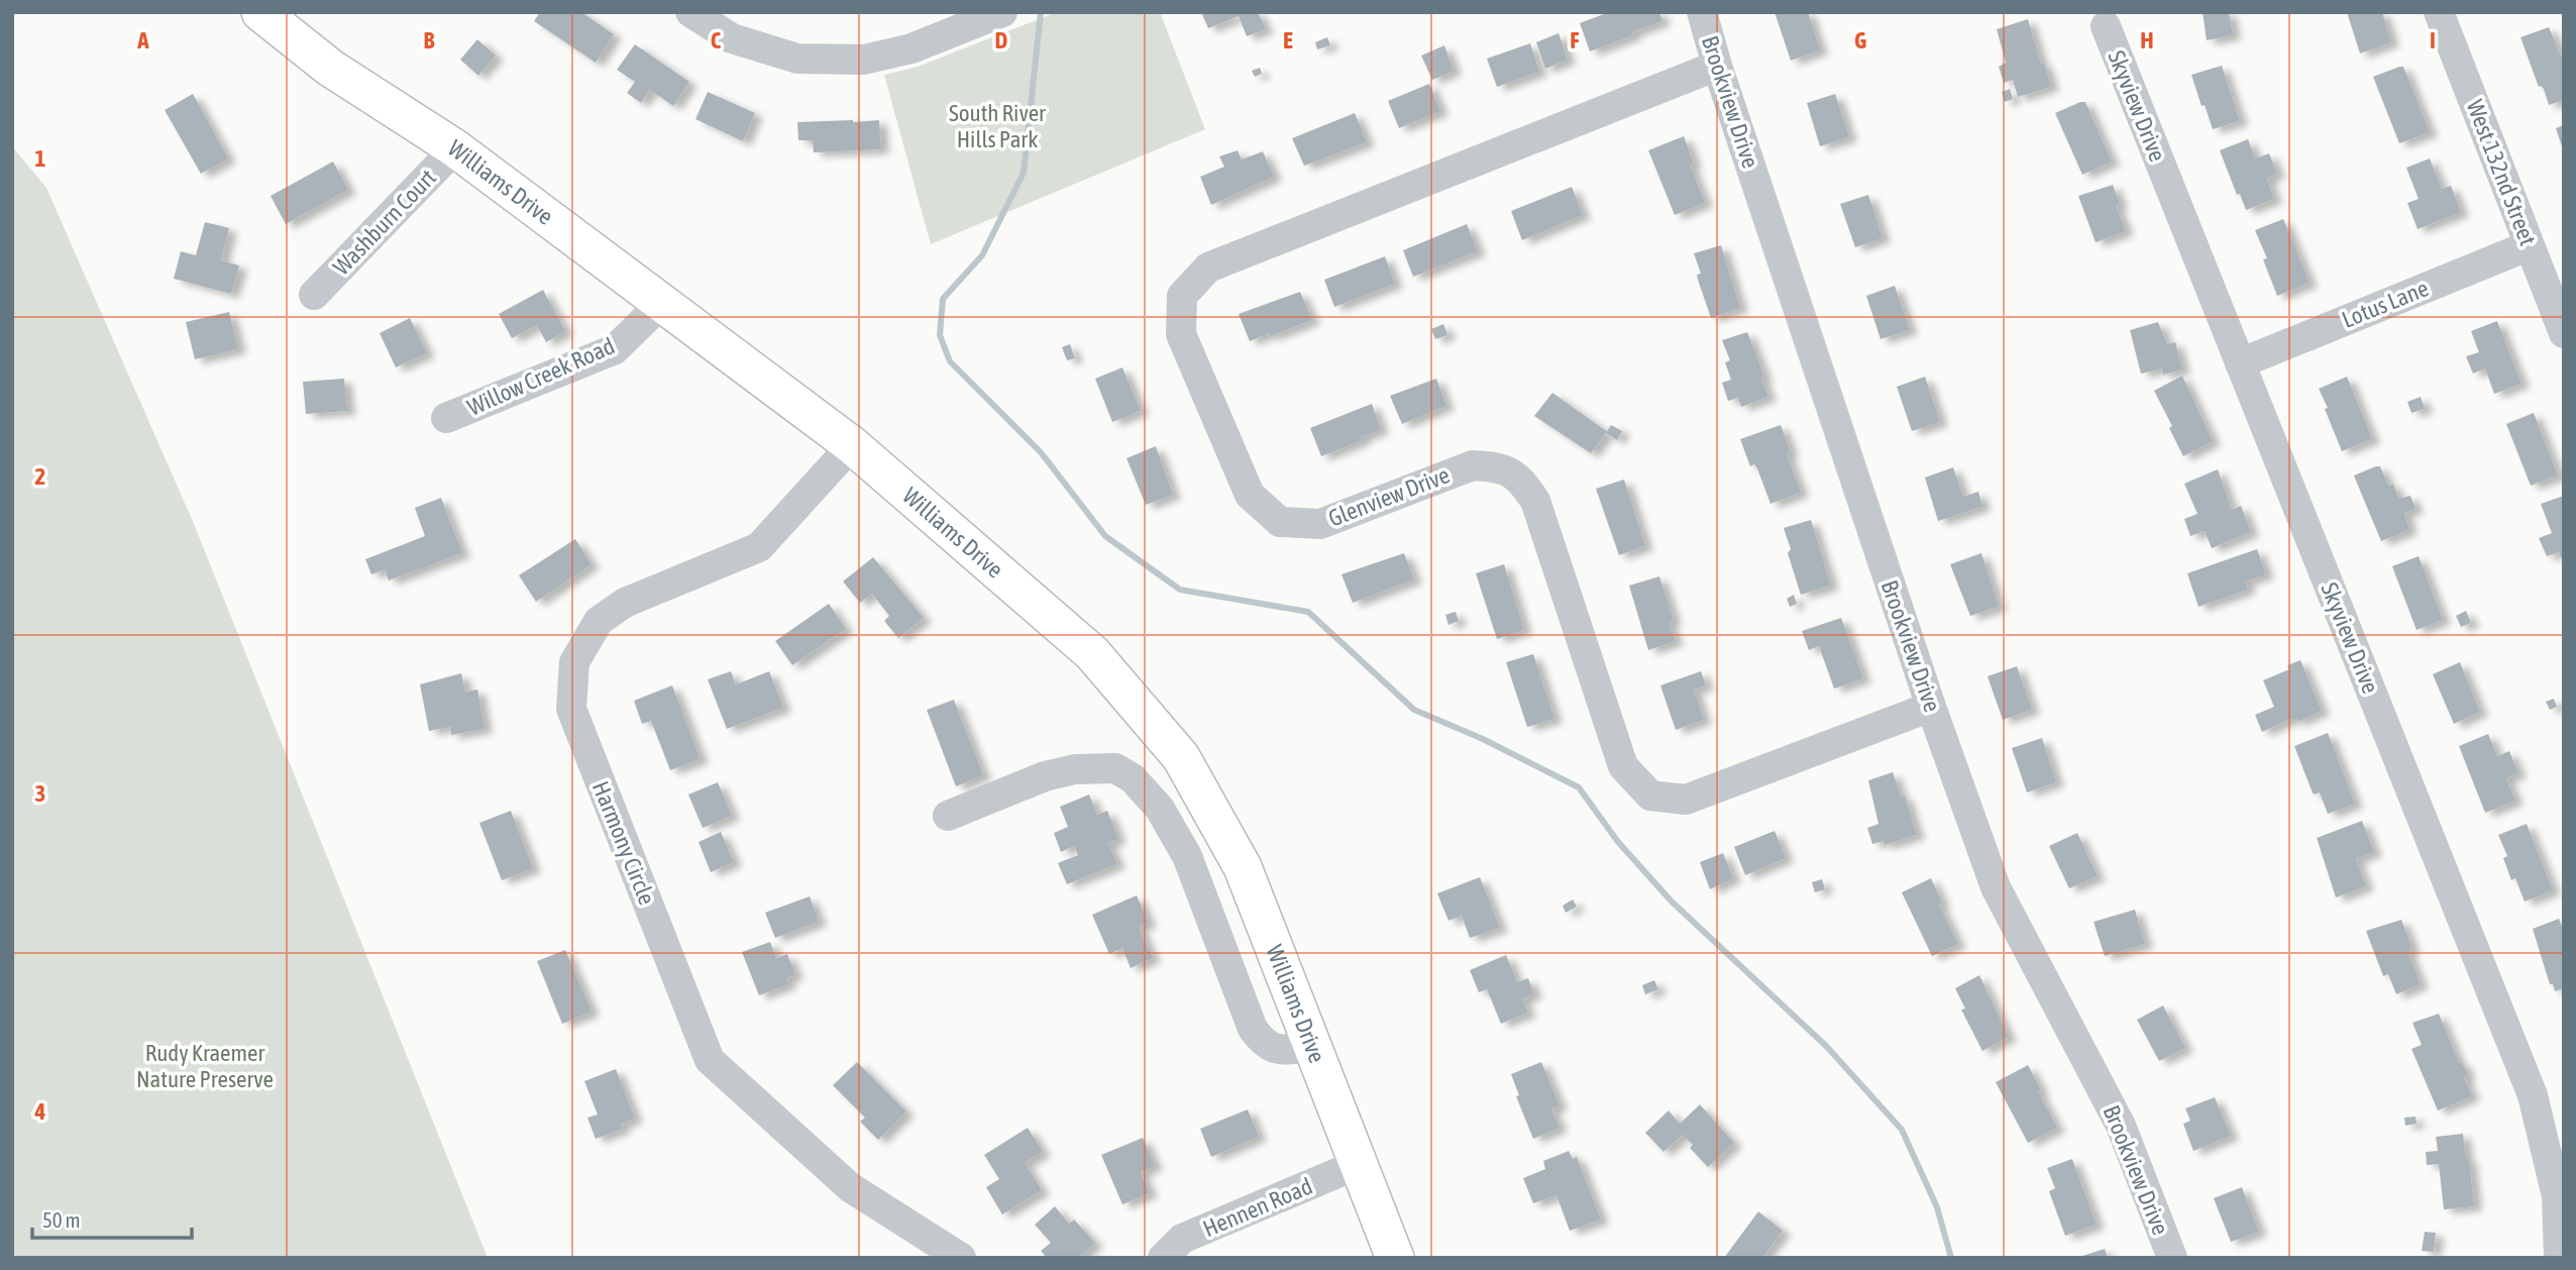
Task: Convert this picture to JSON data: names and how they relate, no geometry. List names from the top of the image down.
{
  "streets": {
    "main road": ["Williams Drive"],
    "street": [
      "Brookview Drive",
      "Skyview Drive",
      "West 132nd Street",
      "Washburn Court",
      "Lotus Lane",
      "Willow Creek Road",
      "Glenview Drive",
      "Harmony Circle",
      "Hennen Road"
    ]
  },
  "crossings": [
    ["Brookview Drive", "Glenview Drive"],
    ["Skyview Drive", "Lotus Lane"],
    ["West 132nd Street", "Lotus Lane"],
    ["Williams Drive", "Washburn Court"],
    ["Williams Drive", "Willow Creek Road"],
    ["Williams Drive", "Harmony Circle"],
    ["Williams Drive", "Hennen Road"]
  ],
  "parks": ["South River Hills Park", "Rudy Kraemer Nature Preserve"],
  "scale_bar": "50 m",
  "grid": {
    "columns": [
      "A",
      "B",
      "C",
      "D",
      "E",
      "F",
      "G",
      "H",
      "I"
    ],
    "rows": [
      "1",
      "2",
      "3",
      "4"
    ]
  }
}
